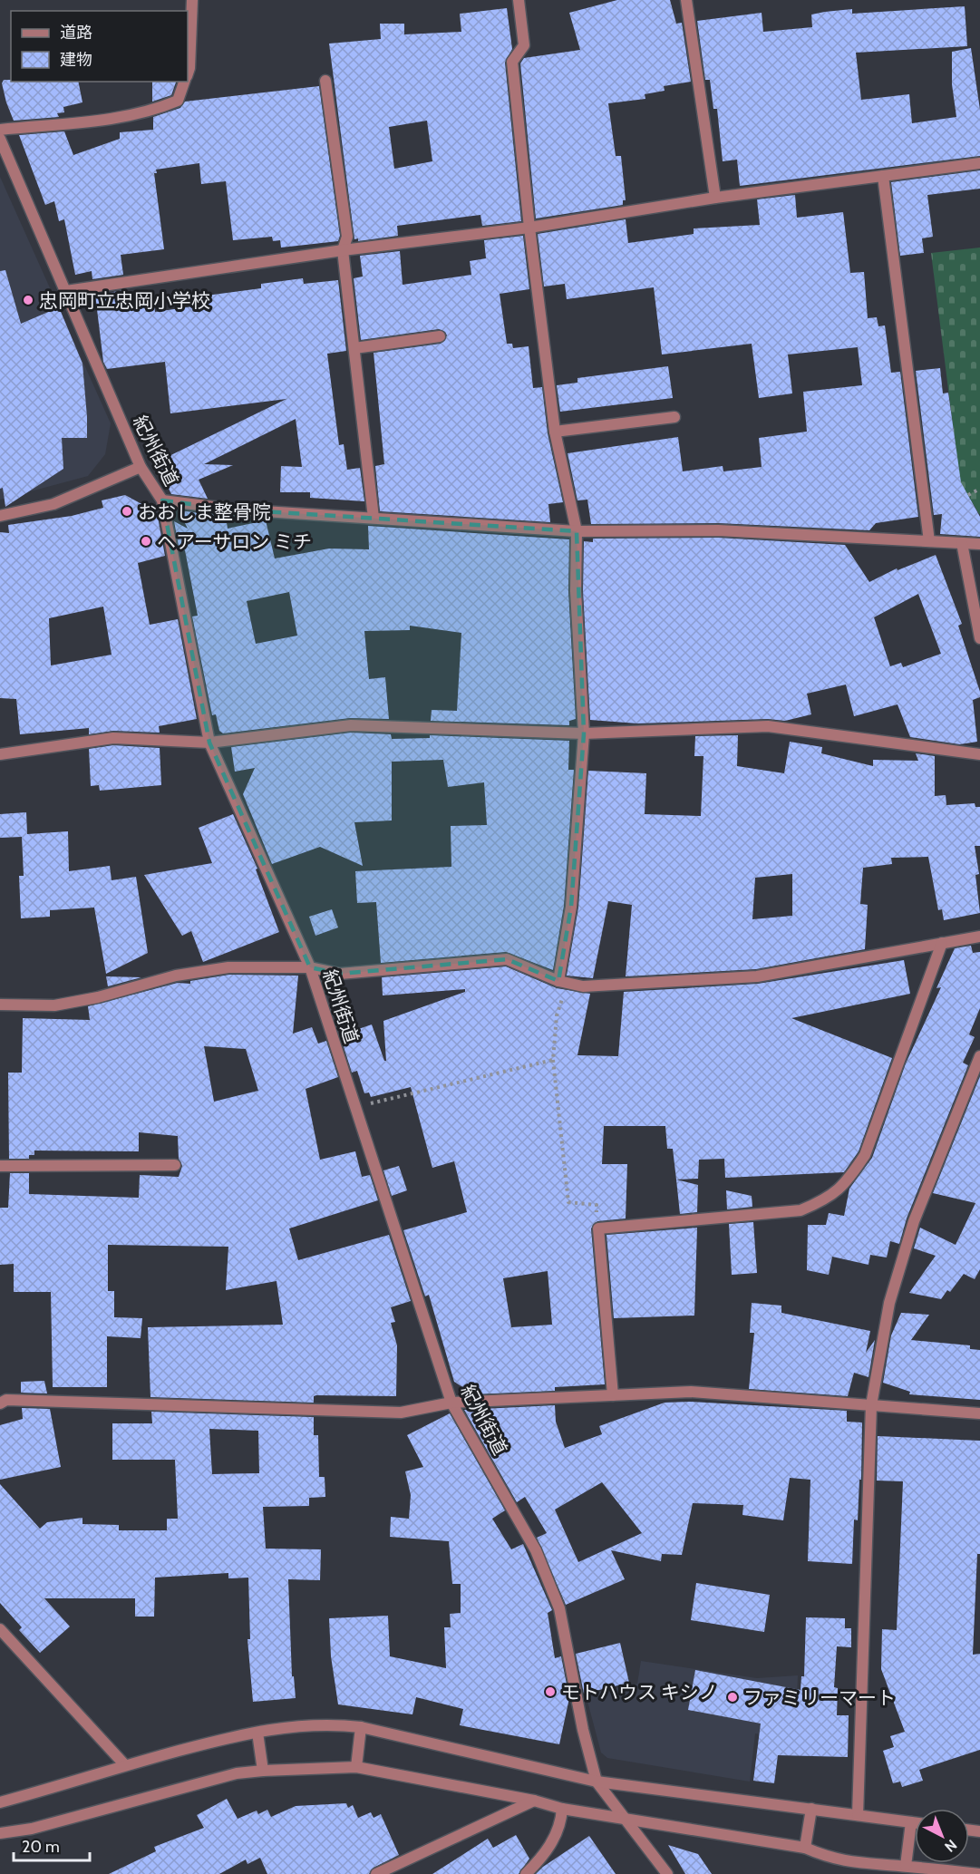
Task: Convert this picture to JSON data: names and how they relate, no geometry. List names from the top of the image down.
{
  "streets": {
    "street": ["紀州街道"]
  },
  "places": [
    "忠岡町立忠岡小学校",
    "おおしま整骨院",
    "ヘアーサロン ミチ",
    "モトハウス キシノ",
    "ファミリーマート"
  ],
  "legend": ["道路", "建物"],
  "scale_bar": "20 m",
  "north": "bottom right"
}
